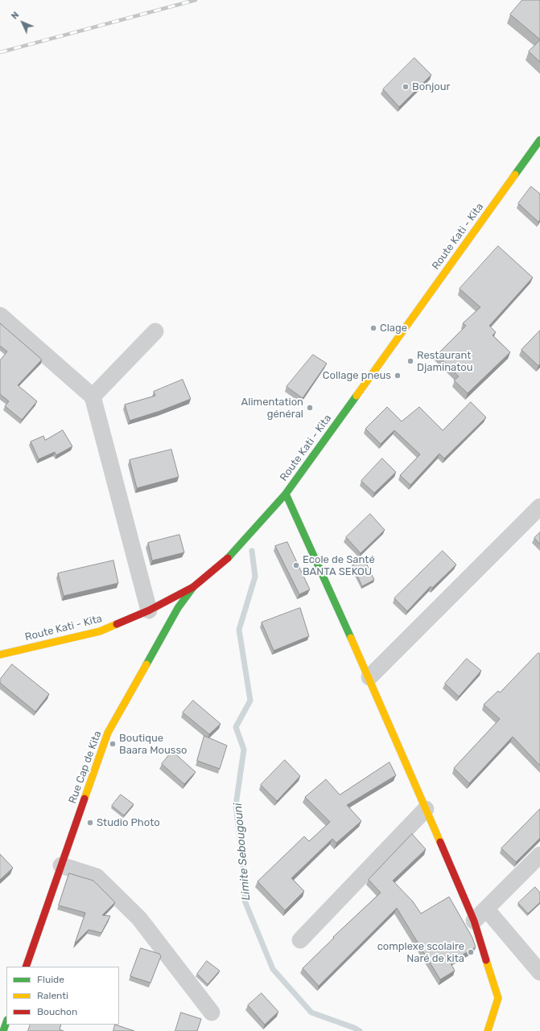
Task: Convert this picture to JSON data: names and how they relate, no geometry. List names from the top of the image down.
{
  "streets": {
    "street": ["Route Kati - Kita", "Rue Cap de Kita"]
  },
  "crossings": [
    ["Route Kati - Kita", "Rue Cap de Kita"]
  ],
  "water": ["Limite Sebougouni"],
  "places": [
    "Bonjour",
    "Clage",
    "Restaurant Djaminatou",
    "Collage pneus",
    "Alimentation général",
    "Ecole de Santé BANTA SEKOU",
    "Boutique Baara Mousso",
    "Studio Photo",
    "complexe scolaire Naré de kita"
  ],
  "legend": ["Fluide", "Ralenti", "Bouchon"],
  "north": "top left"
}
